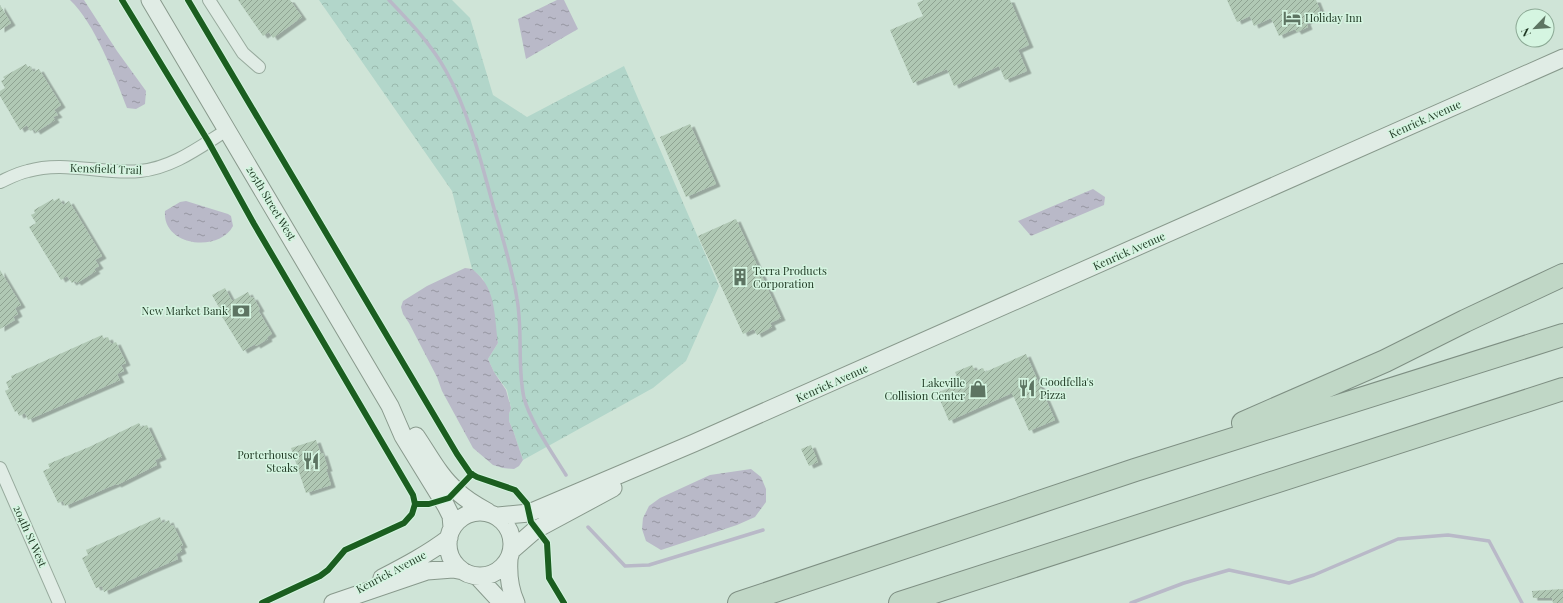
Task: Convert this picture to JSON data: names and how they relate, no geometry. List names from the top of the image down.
{
  "streets": {
    "street": [
      "Kenrick Avenue",
      "Kensfield Trail",
      "205th Street West",
      "204th St West"
    ]
  },
  "crossings": [
    ["Kenrick Avenue", "205th Street West"],
    ["Kensfield Trail", "205th Street West"]
  ],
  "places": {
    "hotel": ["Holiday Inn"],
    "building": ["Terra Products Corporation"],
    "bank": ["New Market Bank"],
    "restaurant": ["Goodfella's Pizza", "Porterhouse Steaks"],
    "shop": ["Lakeville Collision Center"]
  },
  "north": "bottom left"
}
